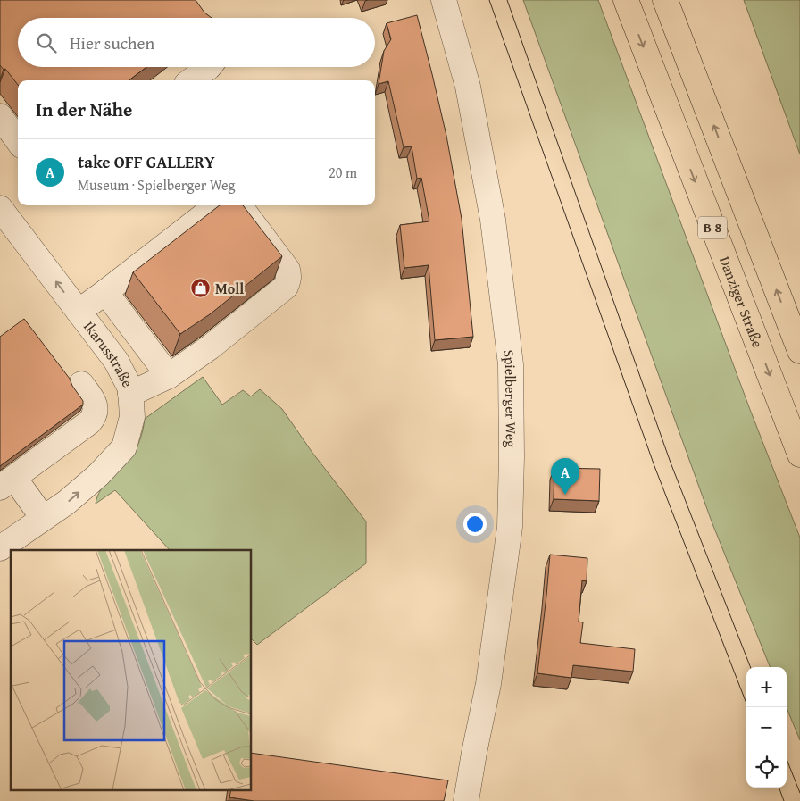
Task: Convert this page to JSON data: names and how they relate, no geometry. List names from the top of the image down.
{
  "streets": {
    "main road": ["B 8", "Danziger Straße"],
    "street": ["Ikarusstraße", "Spielberger Weg"]
  },
  "places": {
    "shop": ["Moll"]
  },
  "page": {
    "search": "Hier suchen",
    "heading": "In der Nähe",
    "list": [
      {
        "mark": "A",
        "name": "take OFF GALLERY",
        "note": "Museum · Spielberger Weg",
        "value": "20 m"
      }
    ],
    "pins": "A",
    "map_buttons": ["+", "−"]
  }
}
